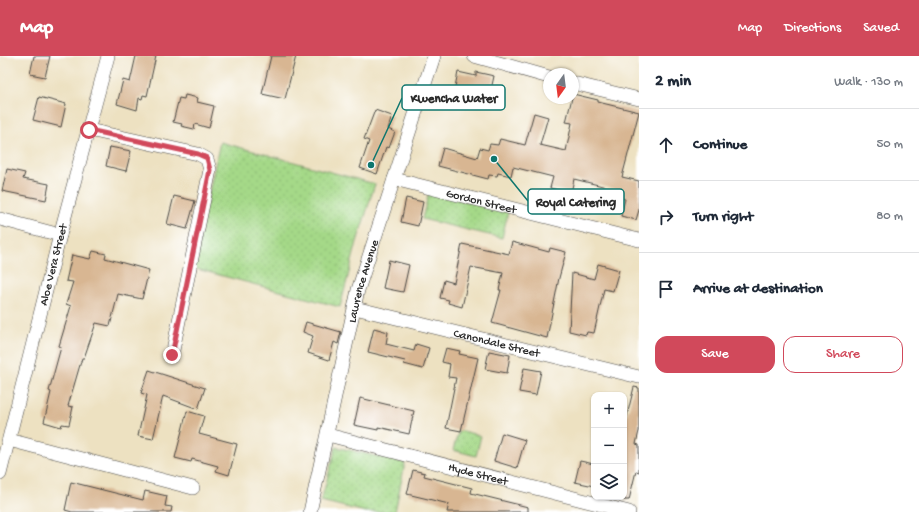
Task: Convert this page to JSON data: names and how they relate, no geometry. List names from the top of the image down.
{
  "streets": {
    "street": [
      "Gordon Street",
      "Aloe Vera Street",
      "Lawrence Avenue",
      "Canondale Street",
      "Hyde Street"
    ]
  },
  "crossings": [
    ["Gordon Street", "Lawrence Avenue"],
    ["Lawrence Avenue", "Canondale Street"],
    ["Lawrence Avenue", "Hyde Street"]
  ],
  "places": ["Royal Catering", "Kwencha Water"],
  "north": "bottom",
  "page": {
    "header": "Map",
    "nav": ["Map", "Directions", "Saved"],
    "heading": ["2 min", "Walk · 130 m"],
    "list": [
      ["Continue", "50 m"],
      ["Turn right", "80 m"],
      "Arrive at destination"
    ],
    "buttons": ["Save", "Share"],
    "map_buttons": ["+", "−"]
  }
}
